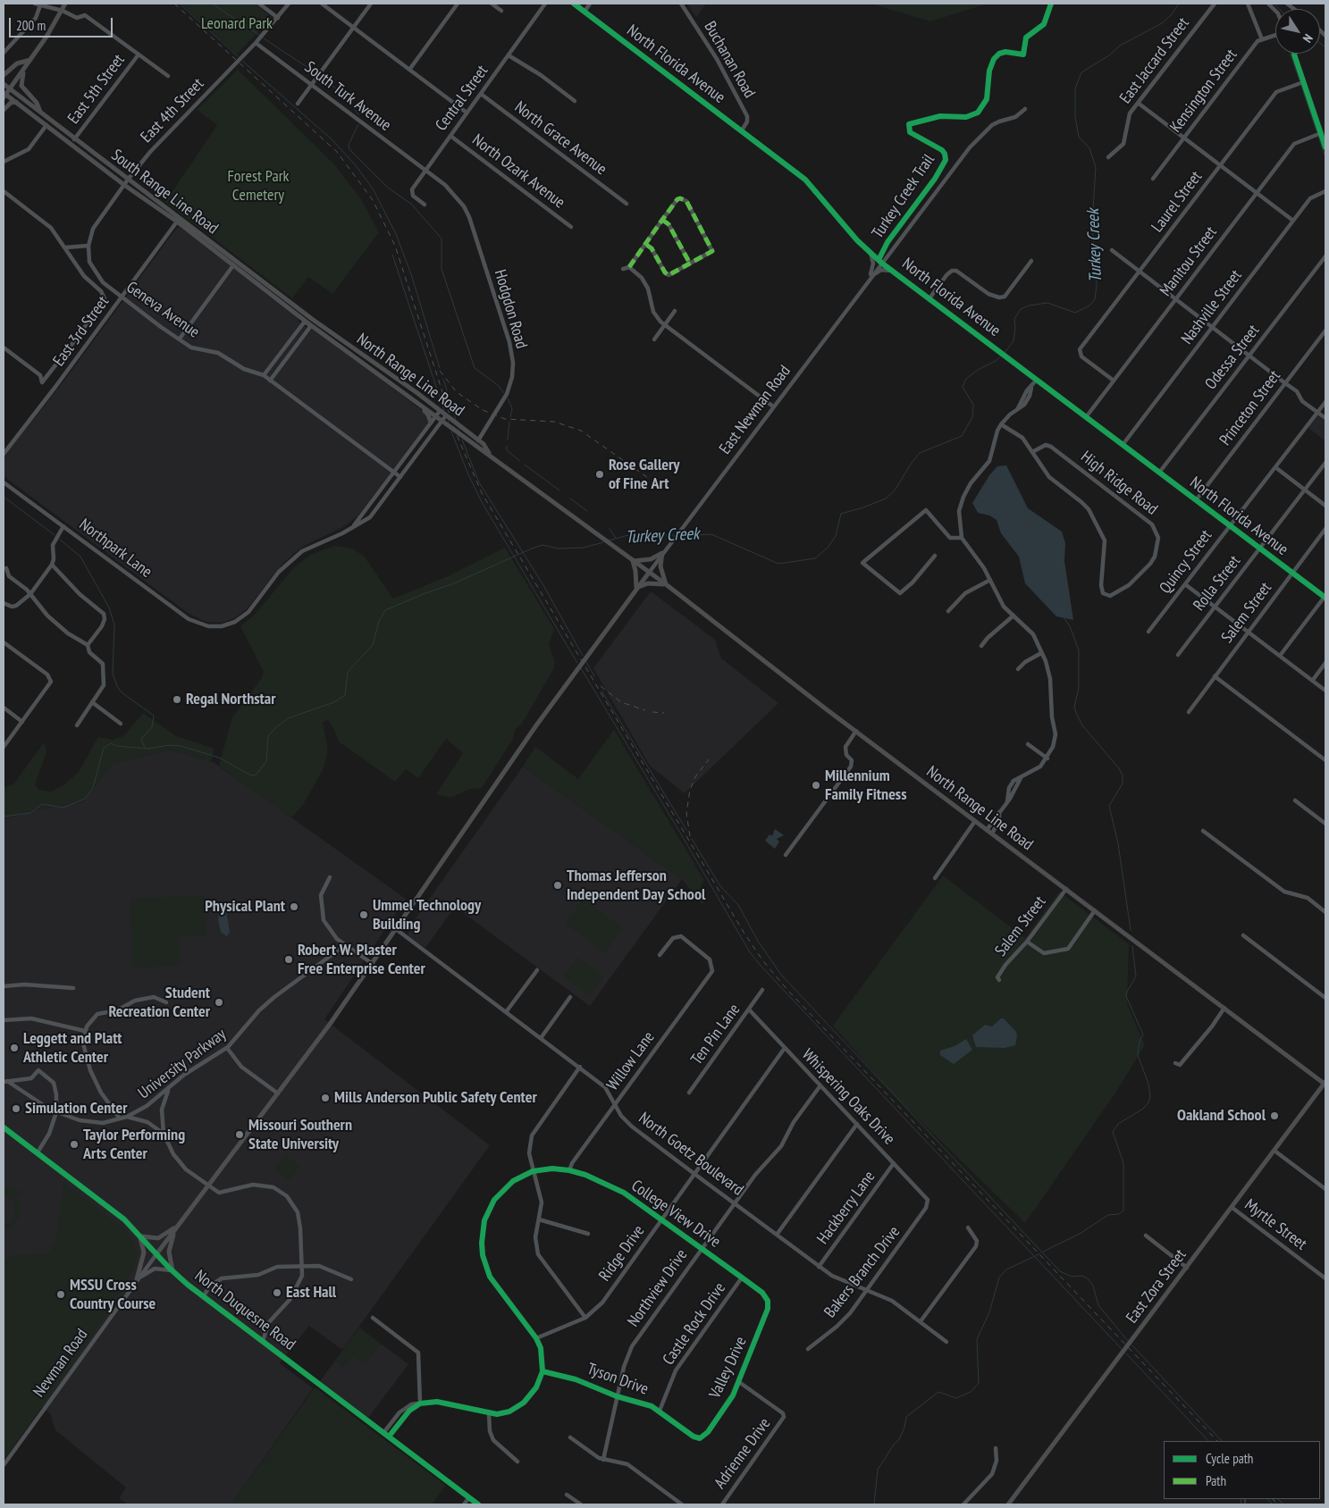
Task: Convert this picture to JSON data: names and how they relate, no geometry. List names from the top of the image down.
{
  "streets": {
    "main road": [
      "South Range Line Road",
      "North Range Line Road",
      "East Zora Street",
      "North Duquesne Road"
    ],
    "street": [
      "Buchanan Road",
      "East Jaccard Street",
      "North Florida Avenue",
      "East 5th Street",
      "Kensington Street",
      "South Turk Avenue",
      "Central Street",
      "East 4th Street",
      "North Grace Avenue",
      "North Ozark Avenue",
      "Laurel Street",
      "Manitou Street",
      "Nashville Street",
      "Hodgdon Road",
      "Geneva Avenue",
      "East 3rd Street",
      "Odessa Street",
      "Princeton Street",
      "East Newman Road",
      "High Ridge Road",
      "Northpark Lane",
      "Quincy Street",
      "Rolla Street",
      "Salem Street",
      "Ten Pin Lane",
      "Willow Lane",
      "University Parkway",
      "Whispering Oaks Drive",
      "North Goetz Boulevard",
      "Hackberry Lane",
      "College View Drive",
      "Myrtle Street",
      "Ridge Drive",
      "Bakers Branch Drive",
      "Northview Drive",
      "Castle Rock Drive",
      "Newman Road",
      "Valley Drive",
      "Tyson Drive",
      "Adrienne Drive"
    ],
    "cycle path": ["Turkey Creek Trail"]
  },
  "crossings": [
    ["Buchanan Road", "North Florida Avenue"],
    ["North Florida Avenue", "Manitou Street"],
    ["North Florida Avenue", "Nashville Street"],
    ["North Florida Avenue", "Odessa Street"],
    ["North Florida Avenue", "Princeton Street"],
    ["North Florida Avenue", "East Newman Road"],
    ["North Florida Avenue", "Quincy Street"],
    ["North Florida Avenue", "Rolla Street"],
    ["North Florida Avenue", "Salem Street"],
    ["East 5th Street", "South Range Line Road"],
    ["South Turk Avenue", "Central Street"],
    ["South Turk Avenue", "East 4th Street"],
    ["South Turk Avenue", "Hodgdon Road"],
    ["Central Street", "North Grace Avenue"],
    ["Central Street", "North Ozark Avenue"],
    ["East 4th Street", "South Range Line Road"],
    ["East 4th Street", "Geneva Avenue"],
    ["South Range Line Road", "East 3rd Street"],
    ["South Range Line Road", "North Range Line Road"],
    ["Laurel Street", "Manitou Street"],
    ["Hodgdon Road", "North Range Line Road"],
    ["Geneva Avenue", "East 3rd Street"],
    ["North Range Line Road", "East Newman Road"],
    ["North Range Line Road", "Salem Street"],
    ["North Range Line Road", "East Zora Street"],
    ["Ten Pin Lane", "Whispering Oaks Drive"],
    ["Willow Lane", "North Goetz Boulevard"],
    ["Willow Lane", "College View Drive"],
    ["Whispering Oaks Drive", "Hackberry Lane"],
    ["Whispering Oaks Drive", "Ridge Drive"],
    ["Whispering Oaks Drive", "Bakers Branch Drive"],
    ["Whispering Oaks Drive", "Northview Drive"],
    ["North Goetz Boulevard", "Hackberry Lane"],
    ["North Goetz Boulevard", "Ridge Drive"],
    ["North Goetz Boulevard", "Bakers Branch Drive"],
    ["North Goetz Boulevard", "Northview Drive"],
    ["College View Drive", "Ridge Drive"],
    ["College View Drive", "Northview Drive"],
    ["College View Drive", "Castle Rock Drive"],
    ["College View Drive", "Valley Drive"],
    ["College View Drive", "Tyson Drive"],
    ["Myrtle Street", "East Zora Street"],
    ["Northview Drive", "Tyson Drive"],
    ["North Duquesne Road", "Newman Road"],
    ["Castle Rock Drive", "Tyson Drive"],
    ["Valley Drive", "Tyson Drive"],
    ["Valley Drive", "Adrienne Drive"]
  ],
  "water": ["Turkey Creek"],
  "parks": ["Leonard Park", "Forest Park Cemetery"],
  "places": [
    "Rose Gallery of Fine Art",
    "Regal Northstar",
    "Millennium Family Fitness",
    "Thomas Jefferson Independent Day School",
    "Physical Plant",
    "Ummel Technology Building",
    "Robert W. Plaster Free Enterprise Center",
    "Student Recreation Center",
    "Leggett and Platt Athletic Center",
    "Mills Anderson Public Safety Center",
    "Simulation Center",
    "Oakland School",
    "Missouri Southern State University",
    "Taylor Performing Arts Center",
    "East Hall",
    "MSSU Cross Country Course"
  ],
  "legend": ["Cycle path", "Path"],
  "scale_bar": "200 m",
  "north": "bottom right"
}
